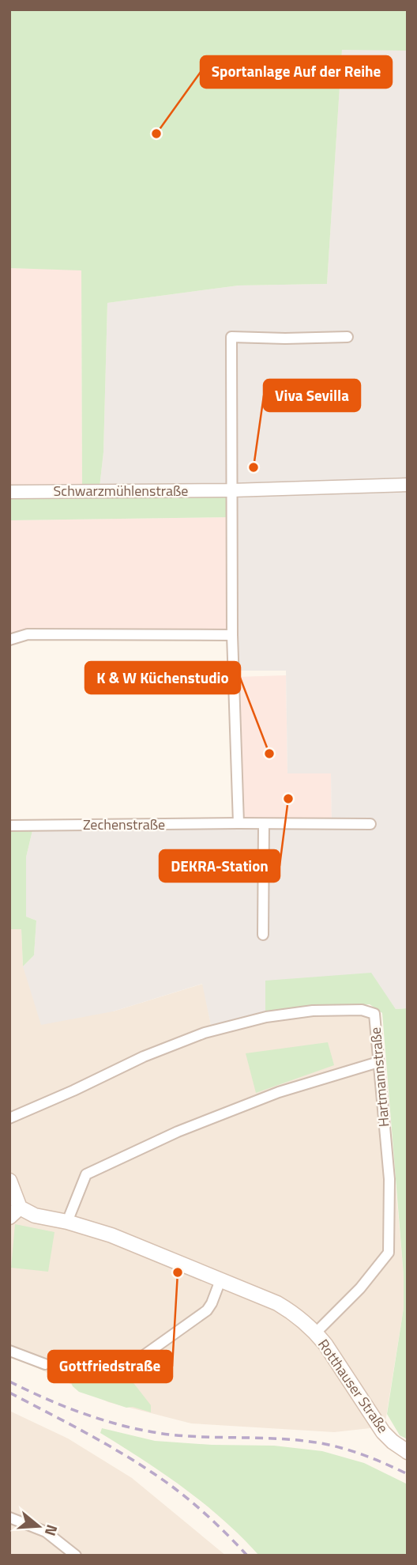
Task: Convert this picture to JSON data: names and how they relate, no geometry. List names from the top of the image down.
{
  "streets": {
    "main road": ["Rotthauser Straße"],
    "street": ["Schwarzmühlenstraße", "Zechenstraße", "Hartmannstraße"]
  },
  "crossings": [
    ["Hartmannstraße", "Rotthauser Straße"]
  ],
  "places": [
    "Sportanlage Auf der Reihe",
    "Viva Sevilla",
    "K & W Küchenstudio",
    "DEKRA-Station",
    "Gottfriedstraße"
  ],
  "north": "right"
}
